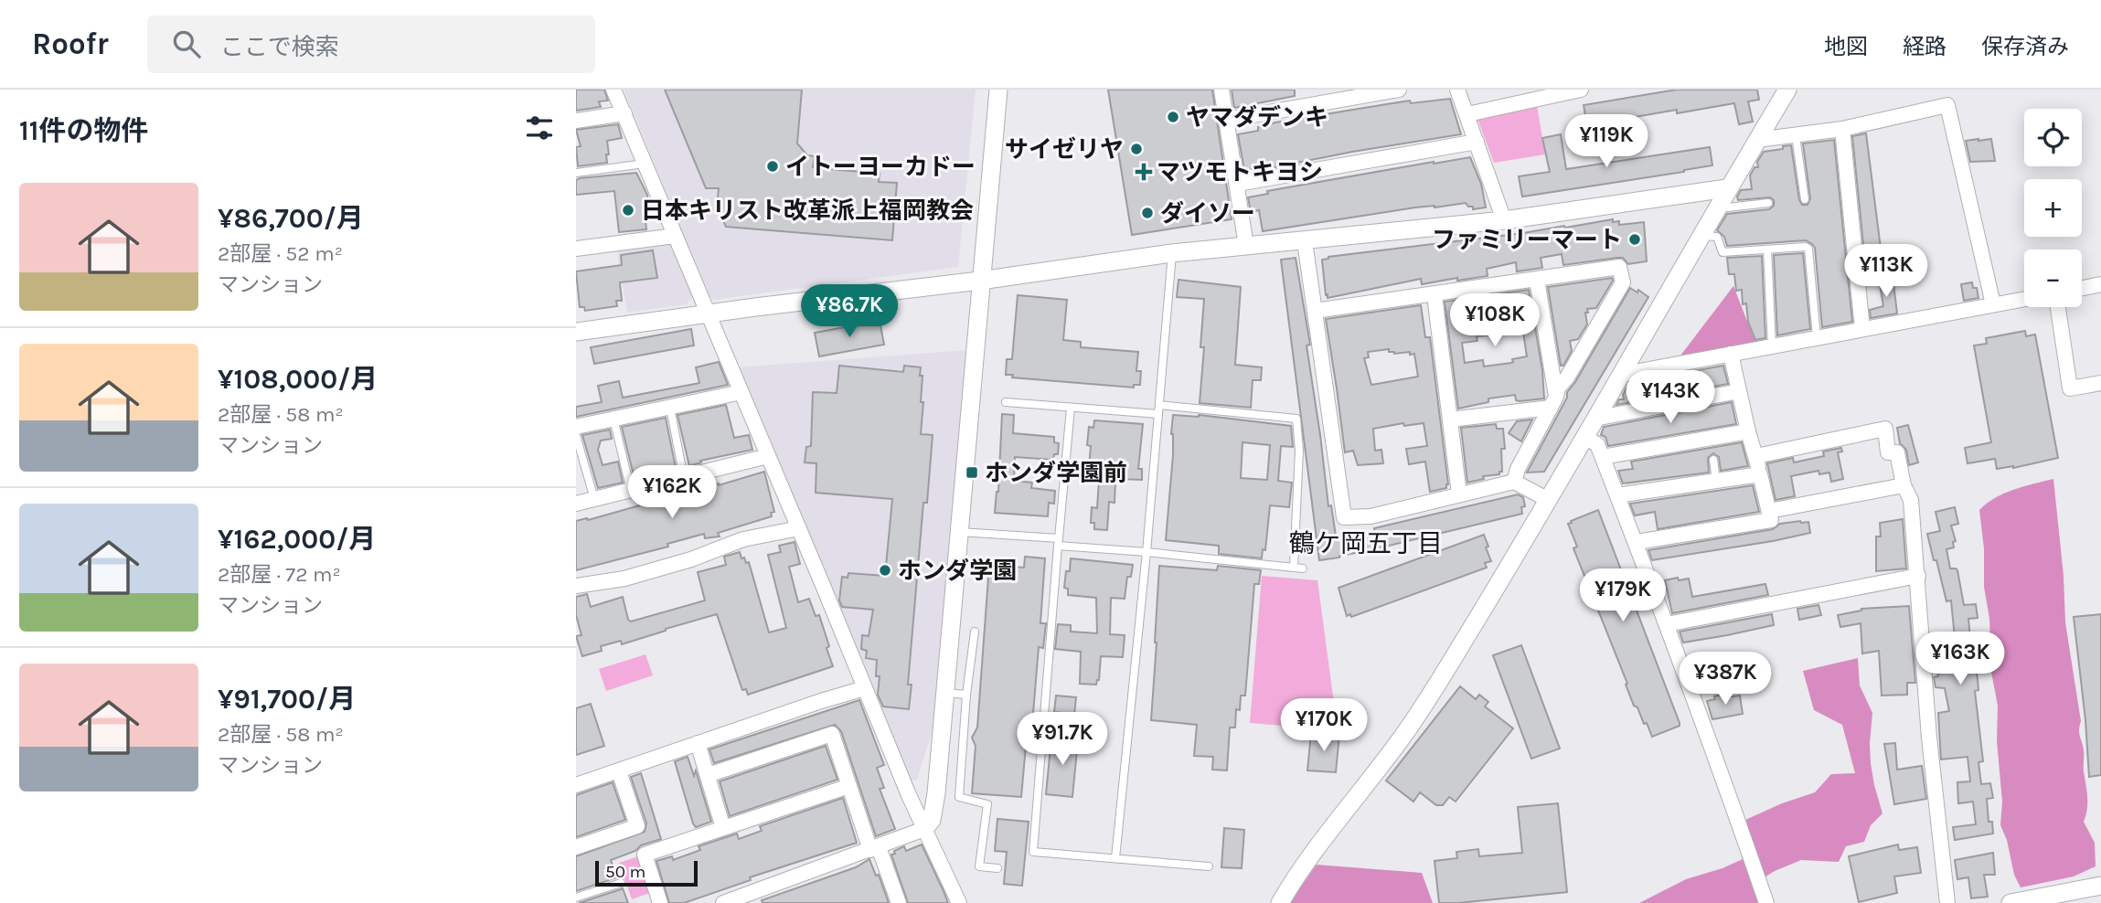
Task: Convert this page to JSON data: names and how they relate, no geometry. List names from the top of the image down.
{
  "districts": ["鶴ケ岡五丁目"],
  "places": {
    "other": [
      "ヤマダデンキ",
      "サイゼリヤ",
      "イトーヨーカドー",
      "日本キリスト改革派上福岡教会",
      "ダイソー",
      "ファミリーマート",
      "ホンダ学園"
    ],
    "health": ["マツモトキヨシ"],
    "transit": ["ホンダ学園前"]
  },
  "scale_bar": "50 m",
  "page": {
    "header": "Roofr",
    "search": "ここで検索",
    "nav": ["地図", "経路", "保存済み"],
    "heading": "11件の物件",
    "map_buttons": ["+", "−"],
    "price": [
      "¥119K",
      "¥113K",
      "¥86.7K",
      "¥108K",
      "¥143K",
      "¥162K",
      "¥179K",
      "¥163K",
      "¥387K",
      "¥170K",
      "¥91.7K"
    ],
    "list": [
      {
        "name": "¥86,700/月",
        "note": "2部屋 · 52 m² · マンション"
      },
      {
        "name": "¥108,000/月",
        "note": "2部屋 · 58 m² · マンション"
      },
      {
        "name": "¥162,000/月",
        "note": "2部屋 · 72 m² · マンション"
      },
      {
        "name": "¥91,700/月",
        "note": "2部屋 · 58 m² · マンション"
      }
    ],
    "scale": "50 m"
  }
}
